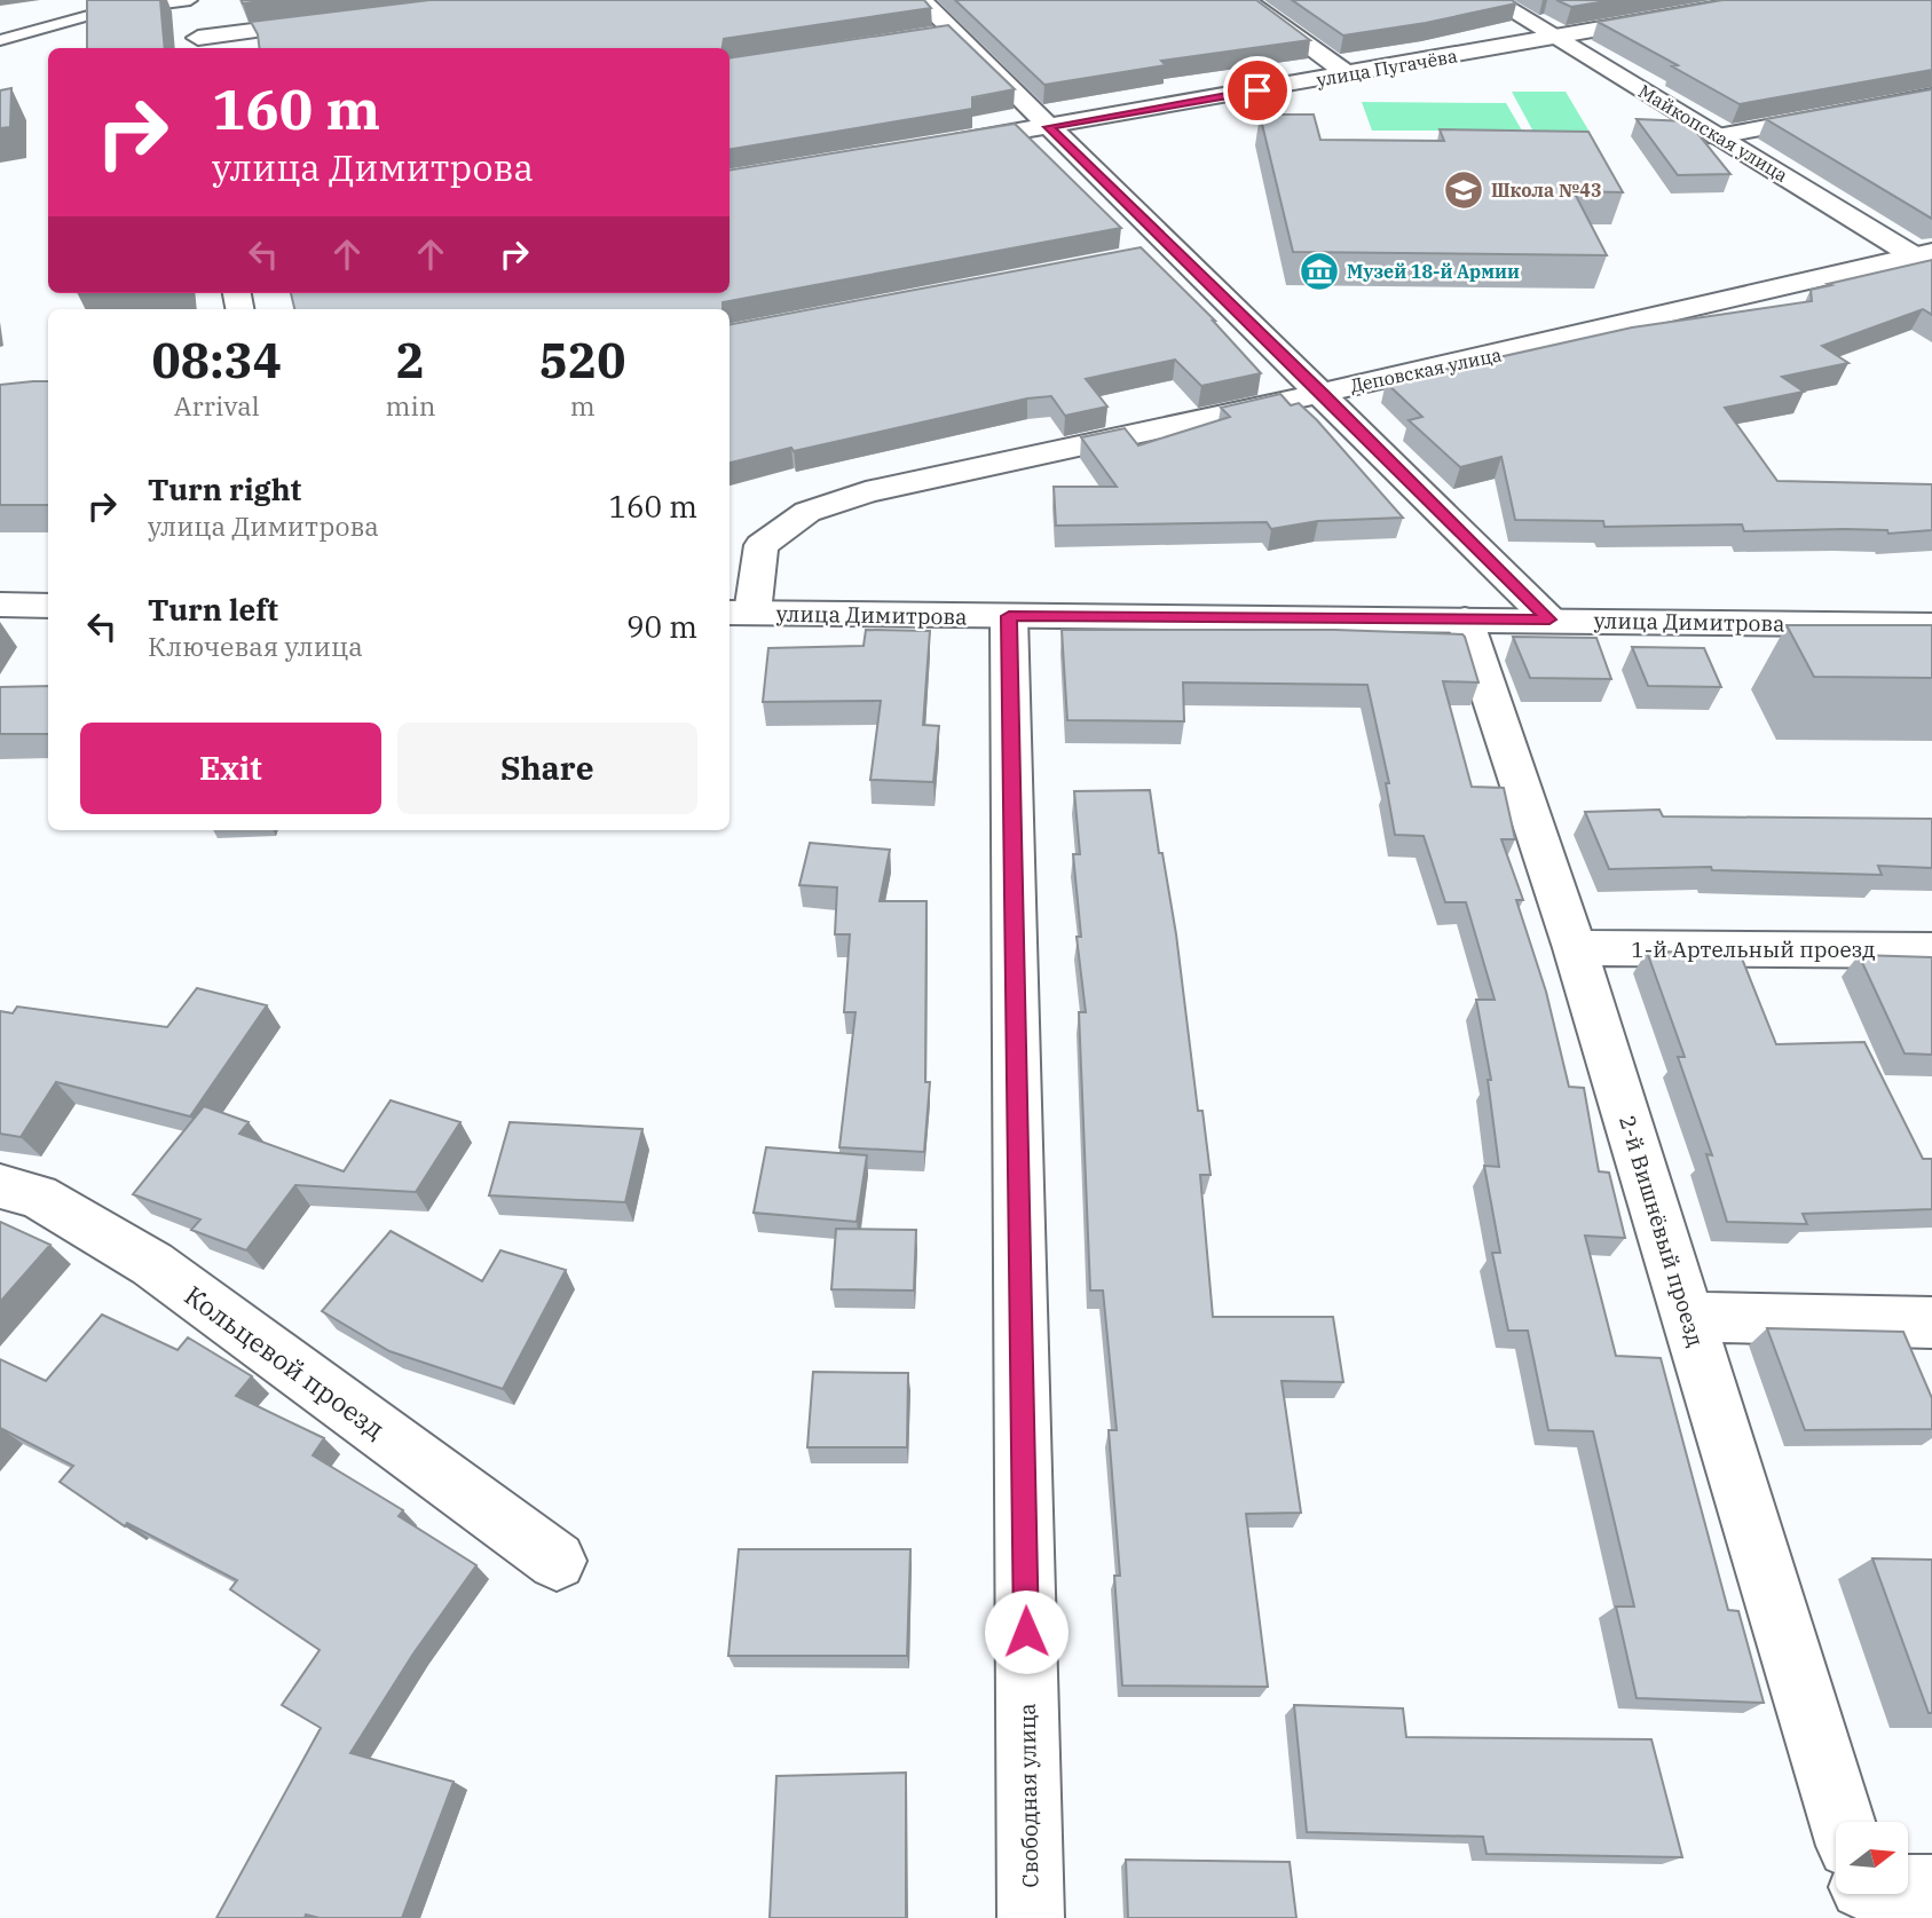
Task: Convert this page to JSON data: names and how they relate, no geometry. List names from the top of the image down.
{
  "streets": {
    "street": [
      "улица Пугачёва",
      "Майкопская улица",
      "Деповская улица",
      "улица Димитрова",
      "1-й Артельный проезд",
      "2-й Вишнёвый проезд",
      "Кольцевой проезд",
      "Свободная улица"
    ]
  },
  "crossings": [
    ["улица Пугачёва", "Майкопская улица"],
    ["Майкопская улица", "Деповская улица"],
    ["Деповская улица", "улица Димитрова"],
    ["улица Димитрова", "2-й Вишнёвый проезд"],
    ["улица Димитрова", "Свободная улица"],
    ["1-й Артельный проезд", "2-й Вишнёвый проезд"]
  ],
  "places": {
    "school or university": ["Школа №43"],
    "museum": ["Музей 18-й Армии"]
  },
  "north": "right",
  "page": {
    "turn": ["160 m", "улица Димитрова"],
    "eta": [
      "08:34",
      "Arrival",
      "2",
      "min",
      "520",
      "m"
    ],
    "list": [
      {
        "name": "Turn right",
        "note": "улица Димитрова",
        "value": "160 m"
      },
      {
        "name": "Turn left",
        "note": "Ключевая улица",
        "value": "90 m"
      }
    ],
    "buttons": ["Exit", "Share"]
  }
}
